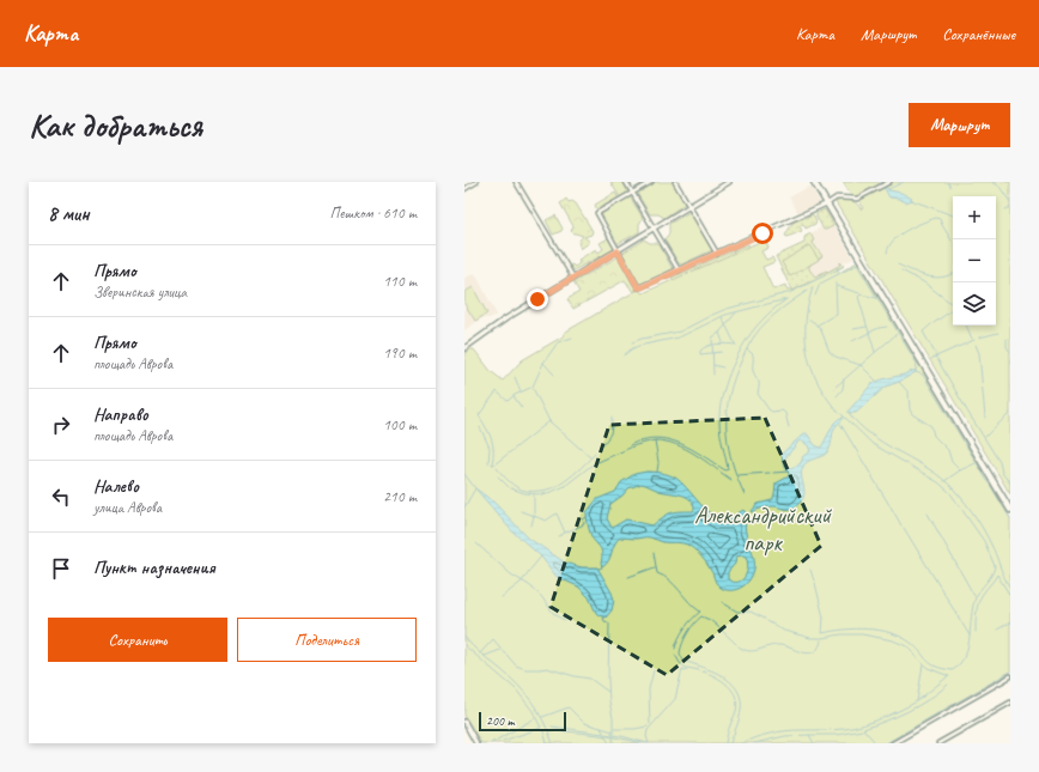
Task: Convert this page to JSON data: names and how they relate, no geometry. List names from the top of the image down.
{
  "parks": ["Александрийский парк"],
  "scale_bar": "200 m",
  "page": {
    "header": "Карта",
    "nav": ["Карта", "Маршрут", "Сохранённые"],
    "buttons": [
      "Маршрут",
      ["Сохранить", "Поделиться"]
    ],
    "title": "Как добраться",
    "heading": ["8 мин", "Пешком · 610 m"],
    "map_buttons": ["+", "−"],
    "list": [
      ["Прямо", "Зверинская улица", "110 m"],
      ["Прямо", "площадь Аврова", "190 m"],
      ["Направо", "площадь Аврова", "100 m"],
      ["Налево", "улица Аврова", "210 m"],
      "Пункт назначения"
    ],
    "scale": "200 m"
  }
}
